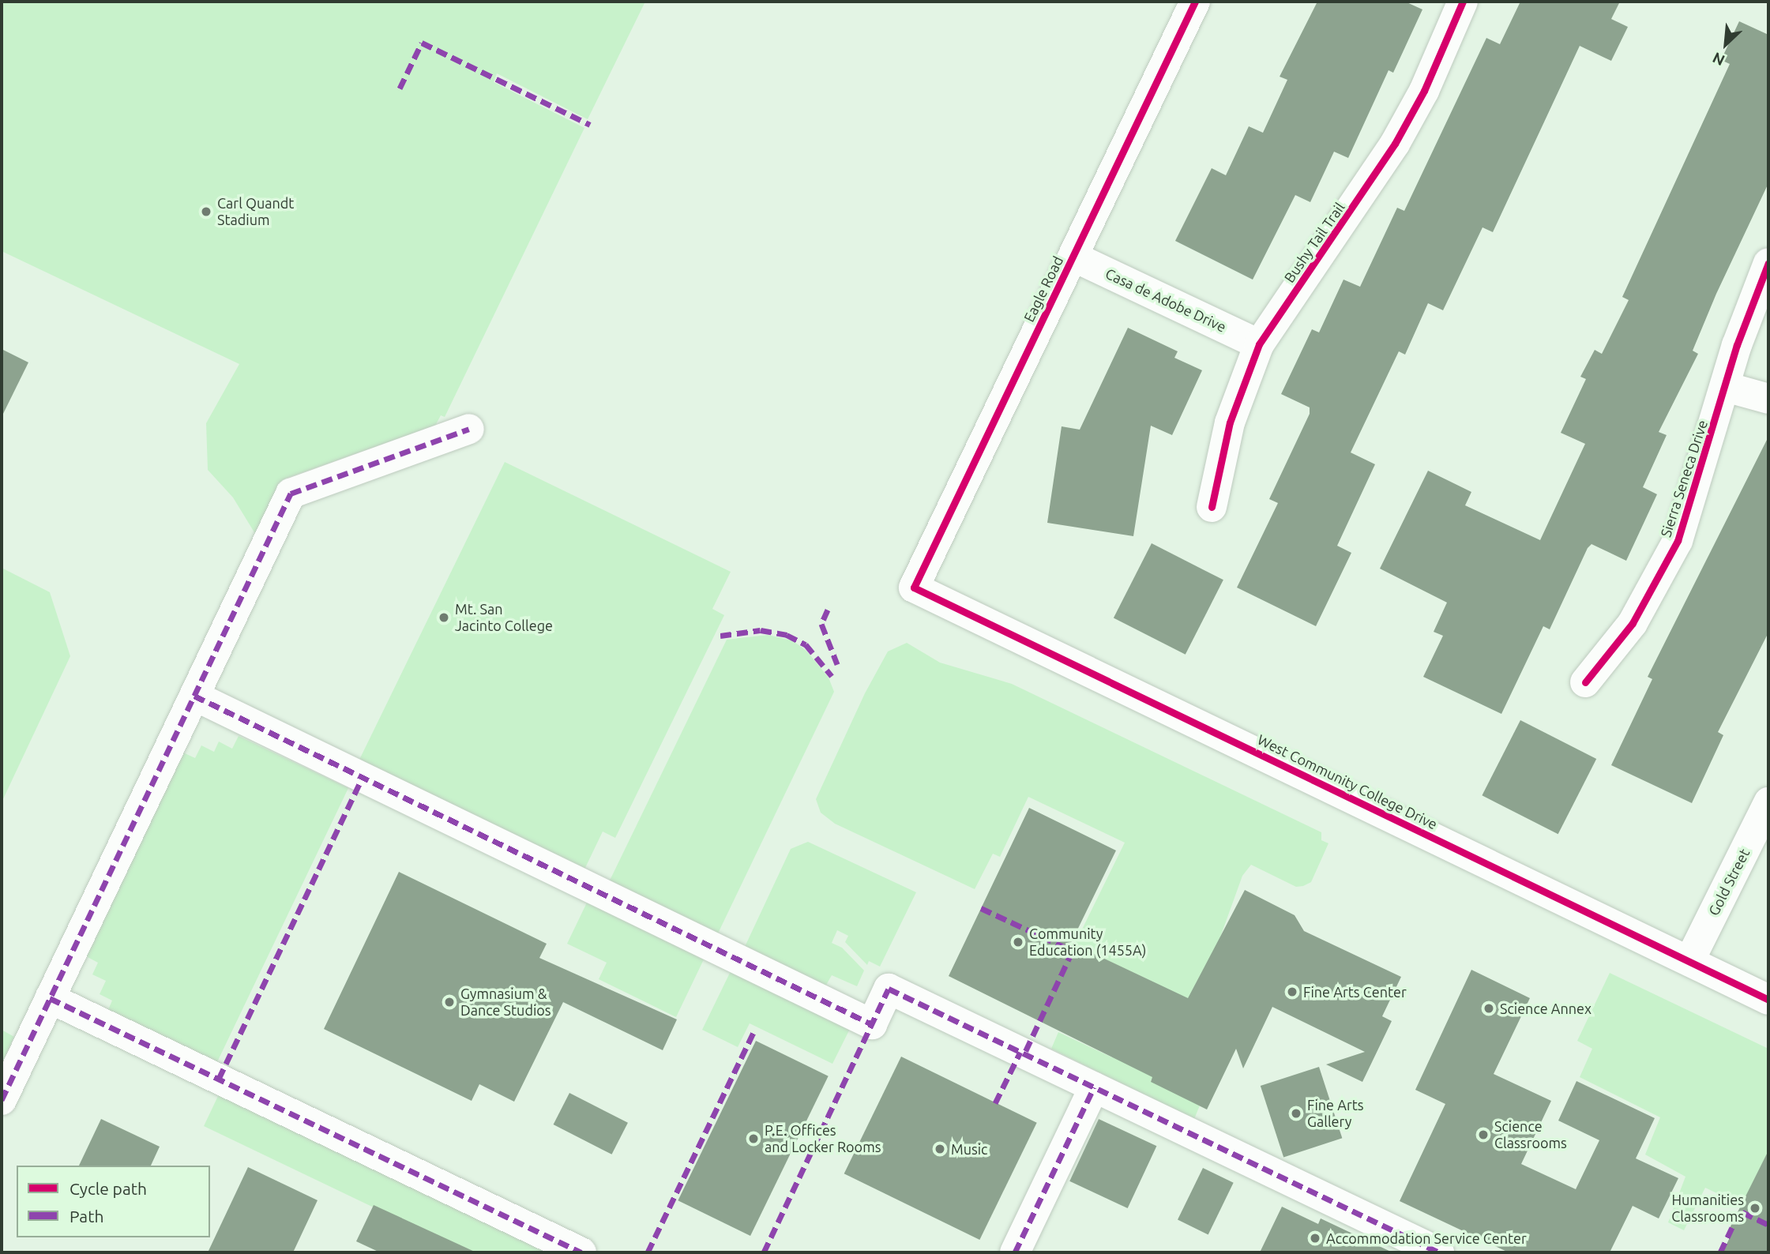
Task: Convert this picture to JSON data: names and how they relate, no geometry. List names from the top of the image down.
{
  "streets": {
    "street": [
      "Bushy Tail Trail",
      "Eagle Road",
      "Casa de Adobe Drive",
      "Sierra Seneca Drive",
      "West Community College Drive",
      "Gold Street"
    ]
  },
  "crossings": [
    ["Bushy Tail Trail", "Casa de Adobe Drive"],
    ["Eagle Road", "Casa de Adobe Drive"],
    ["Eagle Road", "West Community College Drive"],
    ["West Community College Drive", "Gold Street"]
  ],
  "places": [
    "Carl Quandt Stadium",
    "Mt. San Jacinto College",
    "Community Education (1455A)",
    "Fine Arts Center",
    "Gymnasium & Dance Studios",
    "Science Annex",
    "Fine Arts Gallery",
    "Science Classrooms",
    "P.E. Offices and Locker Rooms",
    "Music",
    "Humanities Classrooms",
    "Accommodation Service Center"
  ],
  "legend": ["Cycle path", "Path"],
  "north": "bottom left"
}
